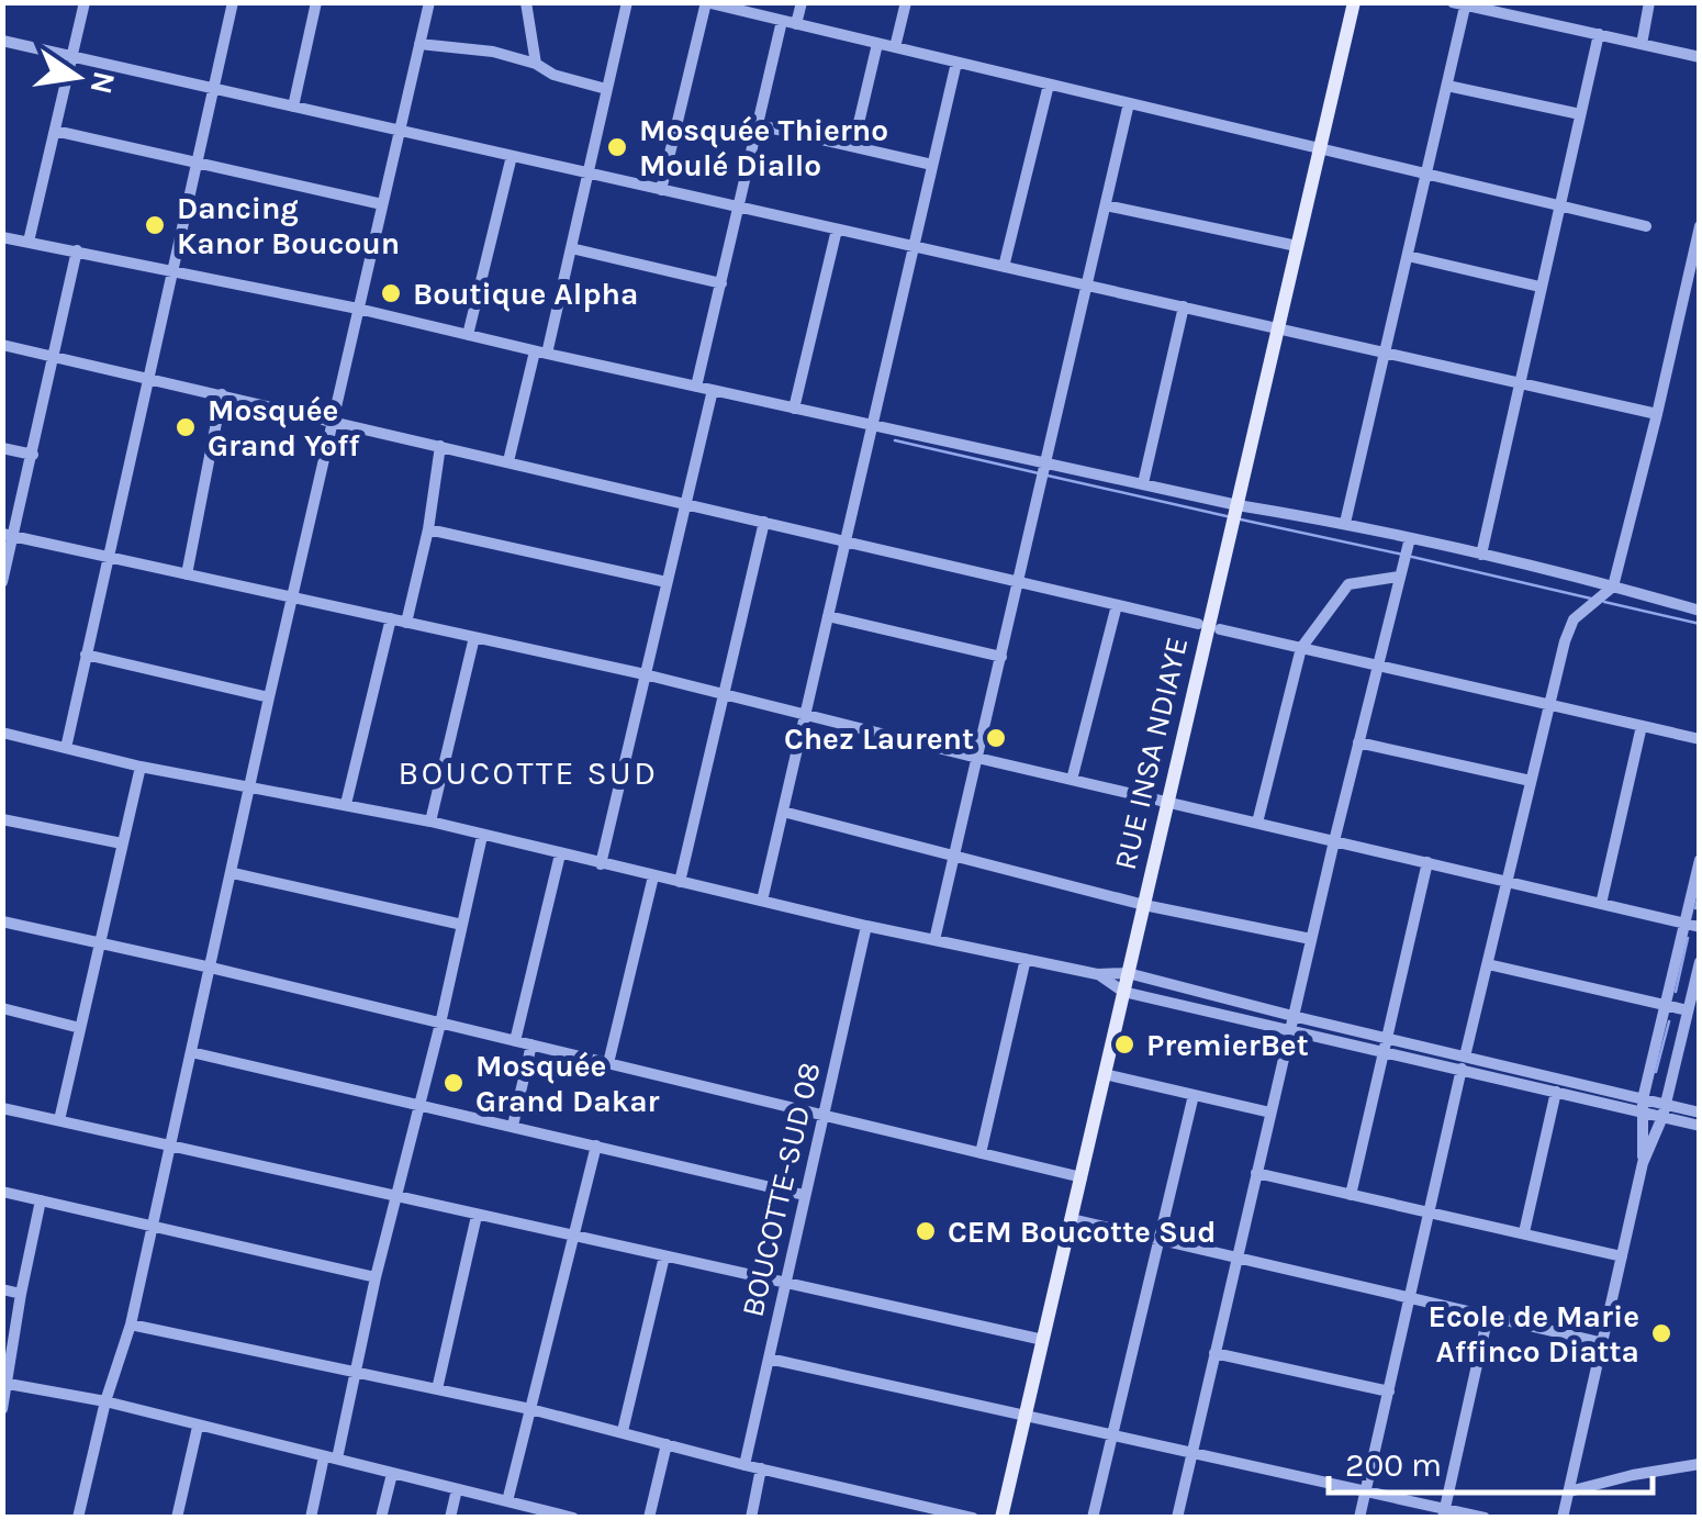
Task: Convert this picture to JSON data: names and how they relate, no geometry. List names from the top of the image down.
{
  "streets": {
    "main road": ["RUE INSA NDIAYE"],
    "street": ["BOUCOTTE-SUD 08"]
  },
  "districts": ["BOUCOTTE SUD"],
  "places": [
    "Mosquée Thierno Moulé Diallo",
    "Dancing Kanor Boucoun",
    "Boutique Alpha",
    "Mosquée Grand Yoff",
    "Chez Laurent",
    "PremierBet",
    "Mosquée Grand Dakar",
    "CEM Boucotte Sud",
    "Ecole de Marie Affinco Diatta"
  ],
  "scale_bar": "200 m",
  "north": "right"
}
